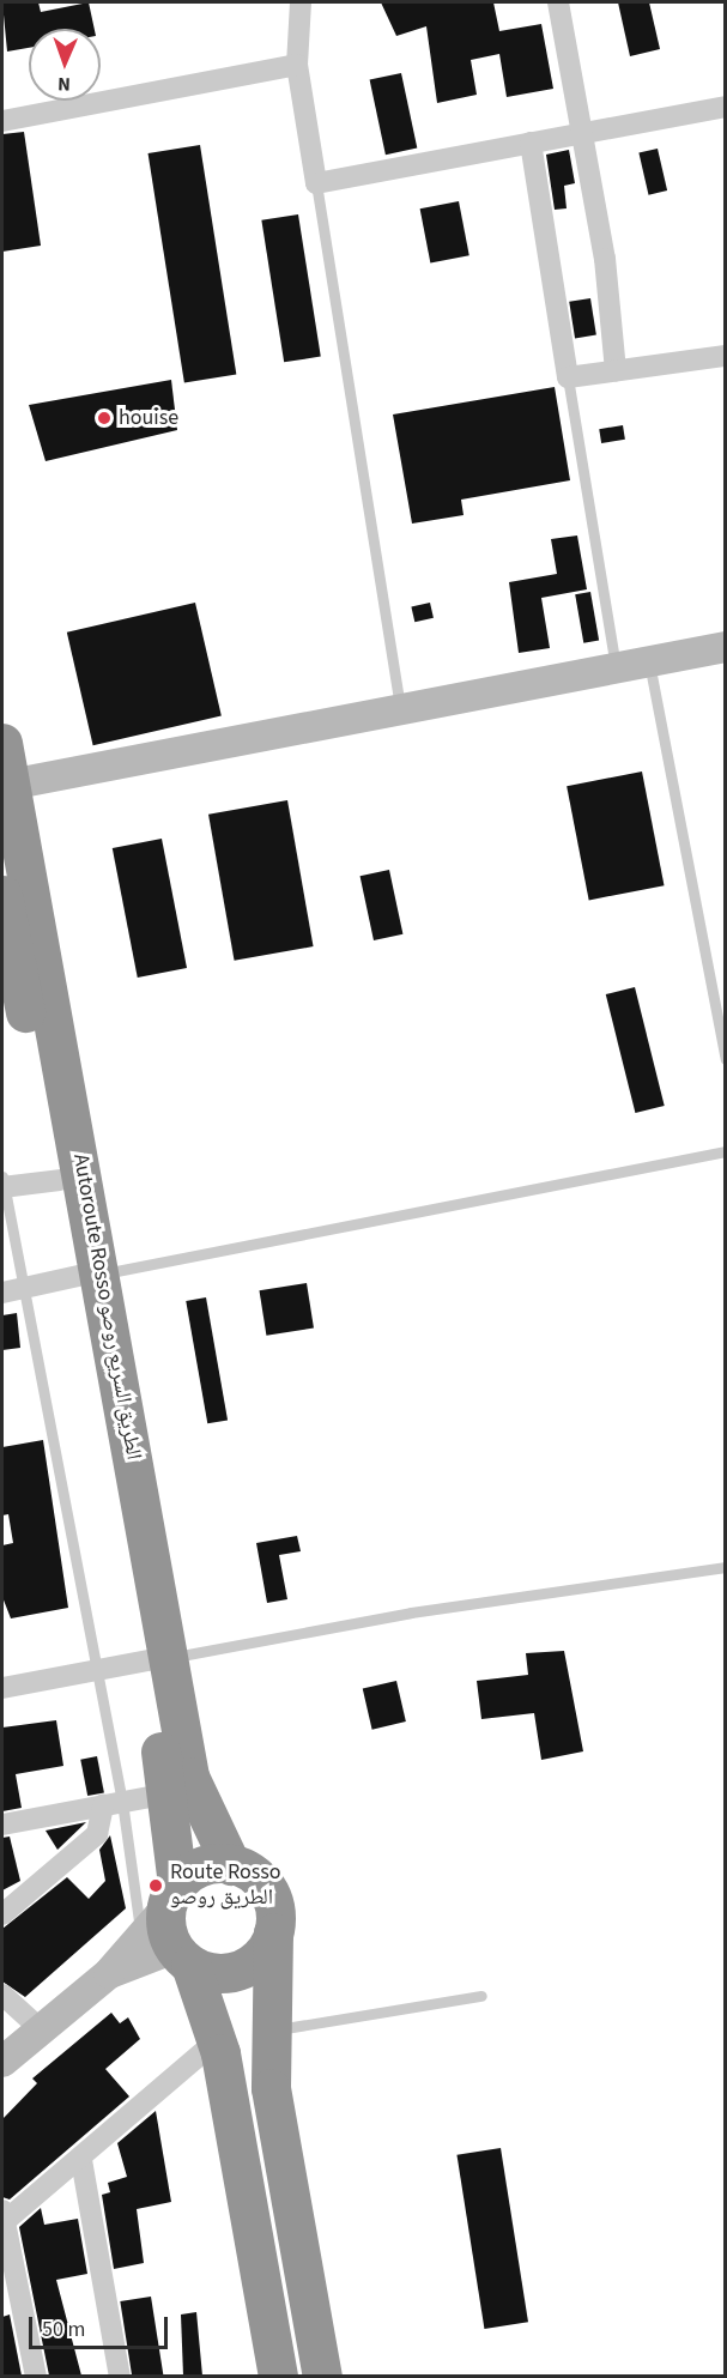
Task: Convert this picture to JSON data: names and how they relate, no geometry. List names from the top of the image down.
{
  "streets": {
    "highway": ["Autoroute Rosso الطريق السريع روصو"]
  },
  "places": ["houise", "Route Rosso الطريق روصو"],
  "scale_bar": "50 m",
  "north": "bottom"
}
